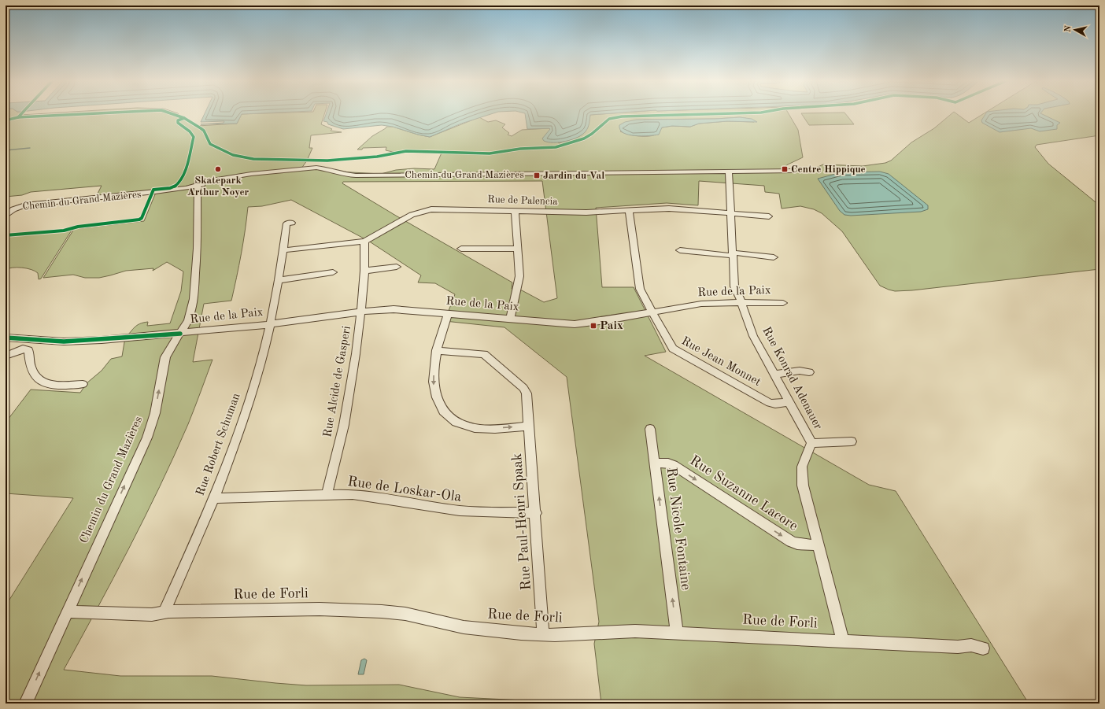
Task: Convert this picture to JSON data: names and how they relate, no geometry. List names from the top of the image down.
{
  "streets": {
    "street": [
      "Chemin du Grand Mazières",
      "Rue de Palencia",
      "Rue de la Paix",
      "Rue Jean Monnet",
      "Rue Konrad Adenauer",
      "Rue Alcide de Gasperi",
      "Rue Robert Schuman",
      "Rue de Loskar-Ola",
      "Rue Suzanne Lacore",
      "Rue Paul-Henri Spaak",
      "Rue Nicole Fontaine",
      "Rue de Forli"
    ]
  },
  "crossings": [
    ["Chemin du Grand Mazières", "Rue de la Paix"],
    ["Chemin du Grand Mazières", "Rue Konrad Adenauer"],
    ["Chemin du Grand Mazières", "Rue de Forli"],
    ["Rue de Palencia", "Rue Jean Monnet"],
    ["Rue de Palencia", "Rue Konrad Adenauer"],
    ["Rue de Palencia", "Rue Alcide de Gasperi"],
    ["Rue de Palencia", "Rue Robert Schuman"],
    ["Rue de la Paix", "Rue Jean Monnet"],
    ["Rue de la Paix", "Rue Konrad Adenauer"],
    ["Rue de la Paix", "Rue Alcide de Gasperi"],
    ["Rue de la Paix", "Rue Robert Schuman"],
    ["Rue Jean Monnet", "Rue Konrad Adenauer"],
    ["Rue Konrad Adenauer", "Rue Suzanne Lacore"],
    ["Rue Konrad Adenauer", "Rue de Forli"],
    ["Rue Alcide de Gasperi", "Rue de Loskar-Ola"],
    ["Rue Robert Schuman", "Rue de Loskar-Ola"],
    ["Rue Robert Schuman", "Rue de Forli"],
    ["Rue de Loskar-Ola", "Rue Paul-Henri Spaak"],
    ["Rue Suzanne Lacore", "Rue Nicole Fontaine"],
    ["Rue Paul-Henri Spaak", "Rue de Forli"],
    ["Rue Nicole Fontaine", "Rue de Forli"]
  ],
  "one_way": ["Rue Suzanne Lacore", "Rue Nicole Fontaine"],
  "places": {
    "other": ["Skatepark Arthur Noyer"],
    "transit": ["Centre Hippique", "Jardin du Val", "Paix"]
  },
  "north": "left"
}
